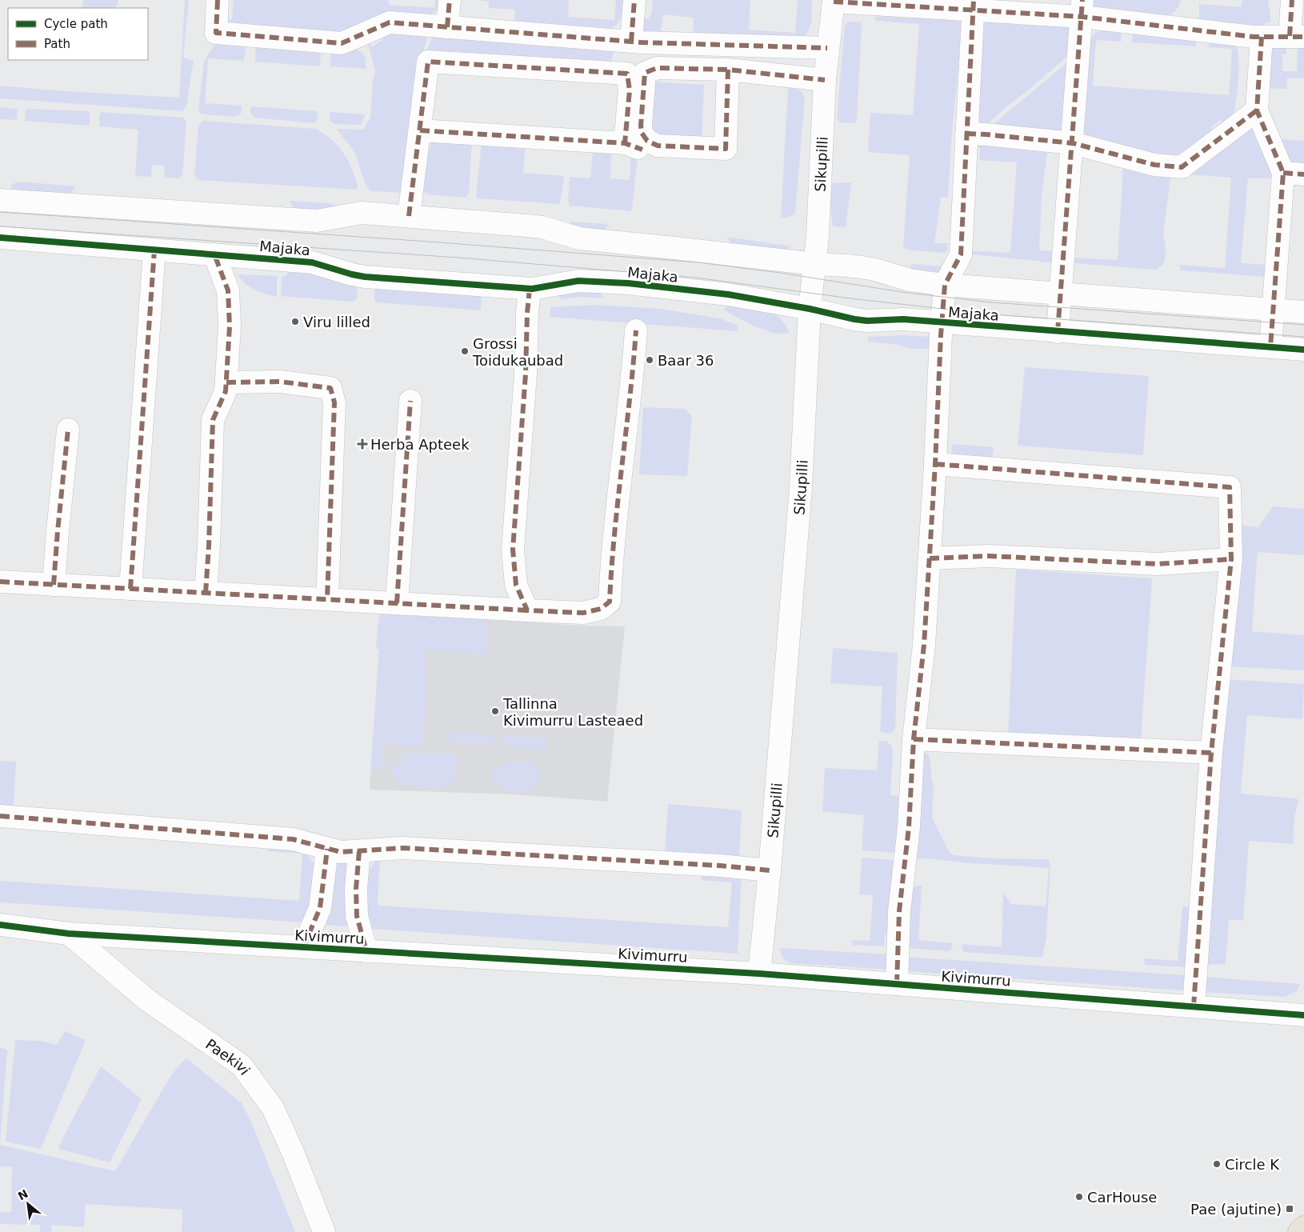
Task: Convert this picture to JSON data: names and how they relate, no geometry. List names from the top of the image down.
{
  "streets": {
    "street": [
      "Sikupilli",
      "Majaka",
      "Kivimurru",
      "Paekivi"
    ]
  },
  "crossings": [
    ["Sikupilli", "Majaka"],
    ["Sikupilli", "Kivimurru"],
    ["Kivimurru", "Paekivi"]
  ],
  "places": {
    "other": [
      "Viru lilled",
      "Grossi Toidukaubad",
      "Baar 36",
      "Tallinna Kivimurru Lasteaed",
      "Circle K",
      "CarHouse"
    ],
    "health": ["Herba Apteek"],
    "transit": ["Pae (ajutine)"]
  },
  "legend": ["Cycle path", "Path"],
  "north": "top left"
}
